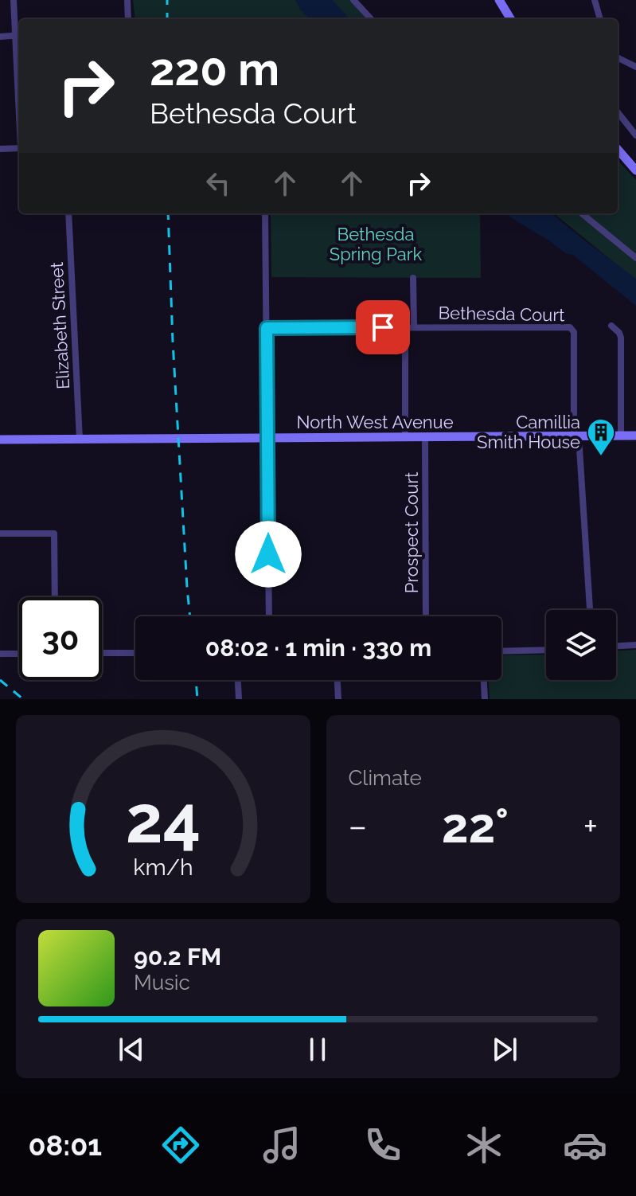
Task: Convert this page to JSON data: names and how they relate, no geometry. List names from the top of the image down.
{
  "streets": {
    "street": [
      "Bethesda Court",
      "Elizabeth Street",
      "North West Avenue",
      "Prospect Court"
    ]
  },
  "crossings": [
    ["Bethesda Court", "North West Avenue"],
    ["Elizabeth Street", "North West Avenue"],
    ["North West Avenue", "Prospect Court"]
  ],
  "parks": ["Bethesda Spring Park"],
  "places": {
    "building": ["Camillia Smith House"]
  },
  "page": {
    "turn": ["220 m", "Bethesda Court"],
    "limit": "30",
    "trip": "08:02 · 1 min · 330 m",
    "tile": "Climate",
    "heat": ["−", "22°", "+"],
    "song": ["90.2 FM", "Music"],
    "tabs": "08:01",
    "gauge": ["24", "km/h"]
  }
}
